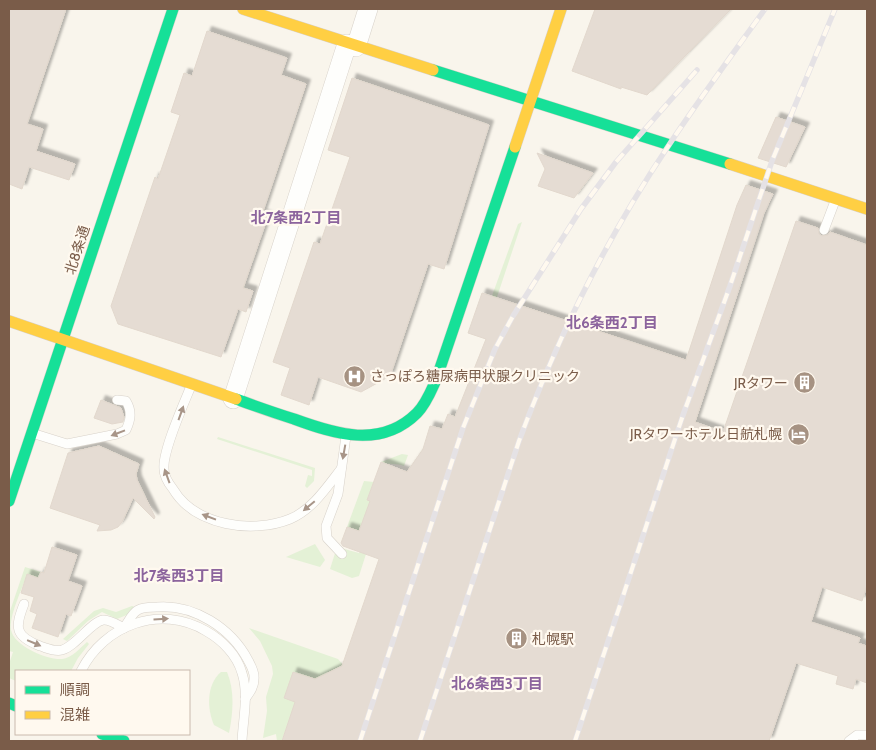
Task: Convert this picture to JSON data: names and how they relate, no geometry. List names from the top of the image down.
{
  "streets": {
    "street": ["北8条通"]
  },
  "districts": [
    "北7条西2丁目",
    "北6条西2丁目",
    "北7条西3丁目",
    "北6条西3丁目"
  ],
  "places": {
    "hospital": ["さっぽろ糖尿病甲状腺クリニック"],
    "building": ["JRタワー", "札幌駅"],
    "hotel": ["JRタワーホテル日航札幌"]
  },
  "legend": ["順調", "混雑"]
}
